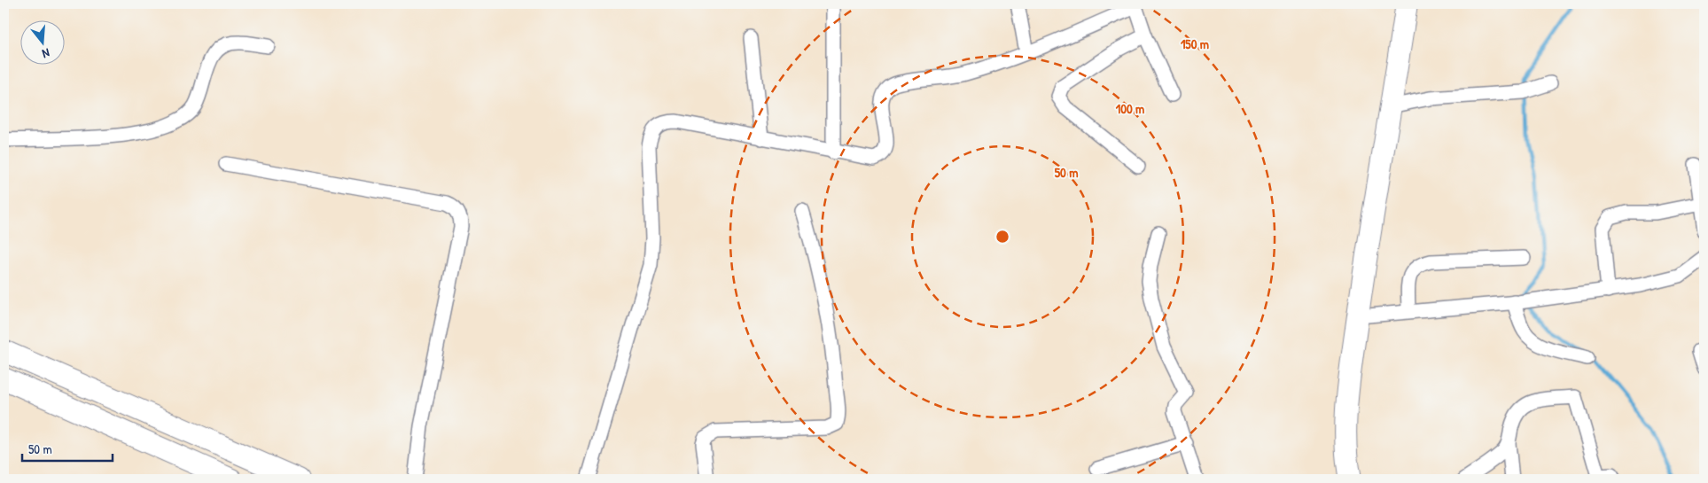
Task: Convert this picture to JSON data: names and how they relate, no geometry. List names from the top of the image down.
{
  "scale_bar": "50 m",
  "north": "bottom",
  "rings": ["150 m", "100 m", "50 m"]
}
